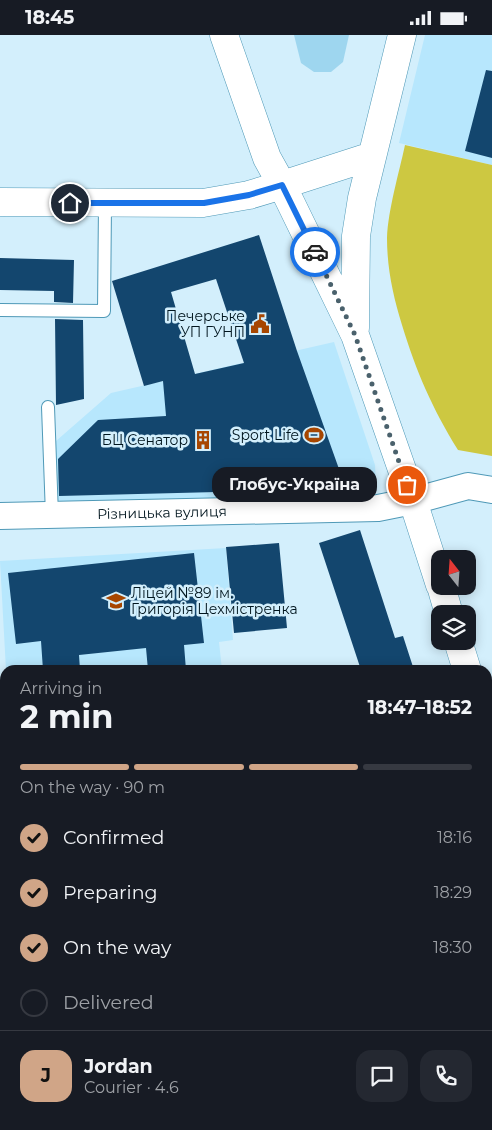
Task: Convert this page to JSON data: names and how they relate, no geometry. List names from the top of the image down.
{
  "streets": {
    "street": ["Різницька вулиця"]
  },
  "places": {
    "public building": ["Печерське УП ГУНП"],
    "sports": ["Sport Life"],
    "building": ["БЦ Сенатор"],
    "other": ["Глобус-Україна"],
    "school or university": ["Ліцей №89 ім. Григорія Цехмістренка"]
  },
  "north": "top",
  "page": {
    "status": "18:45",
    "bubble": "Глобус-Україна",
    "heading": ["2 min", "Arriving in", "18:47–18:52"],
    "panel": ["Jordan", "Courier · 4.6"],
    "bar": "On the way · 90 m",
    "list": [
      ["Confirmed", "18:16"],
      ["Preparing", "18:29"],
      ["On the way", "18:30"],
      "Delivered"
    ],
    "round": "J"
  }
}
